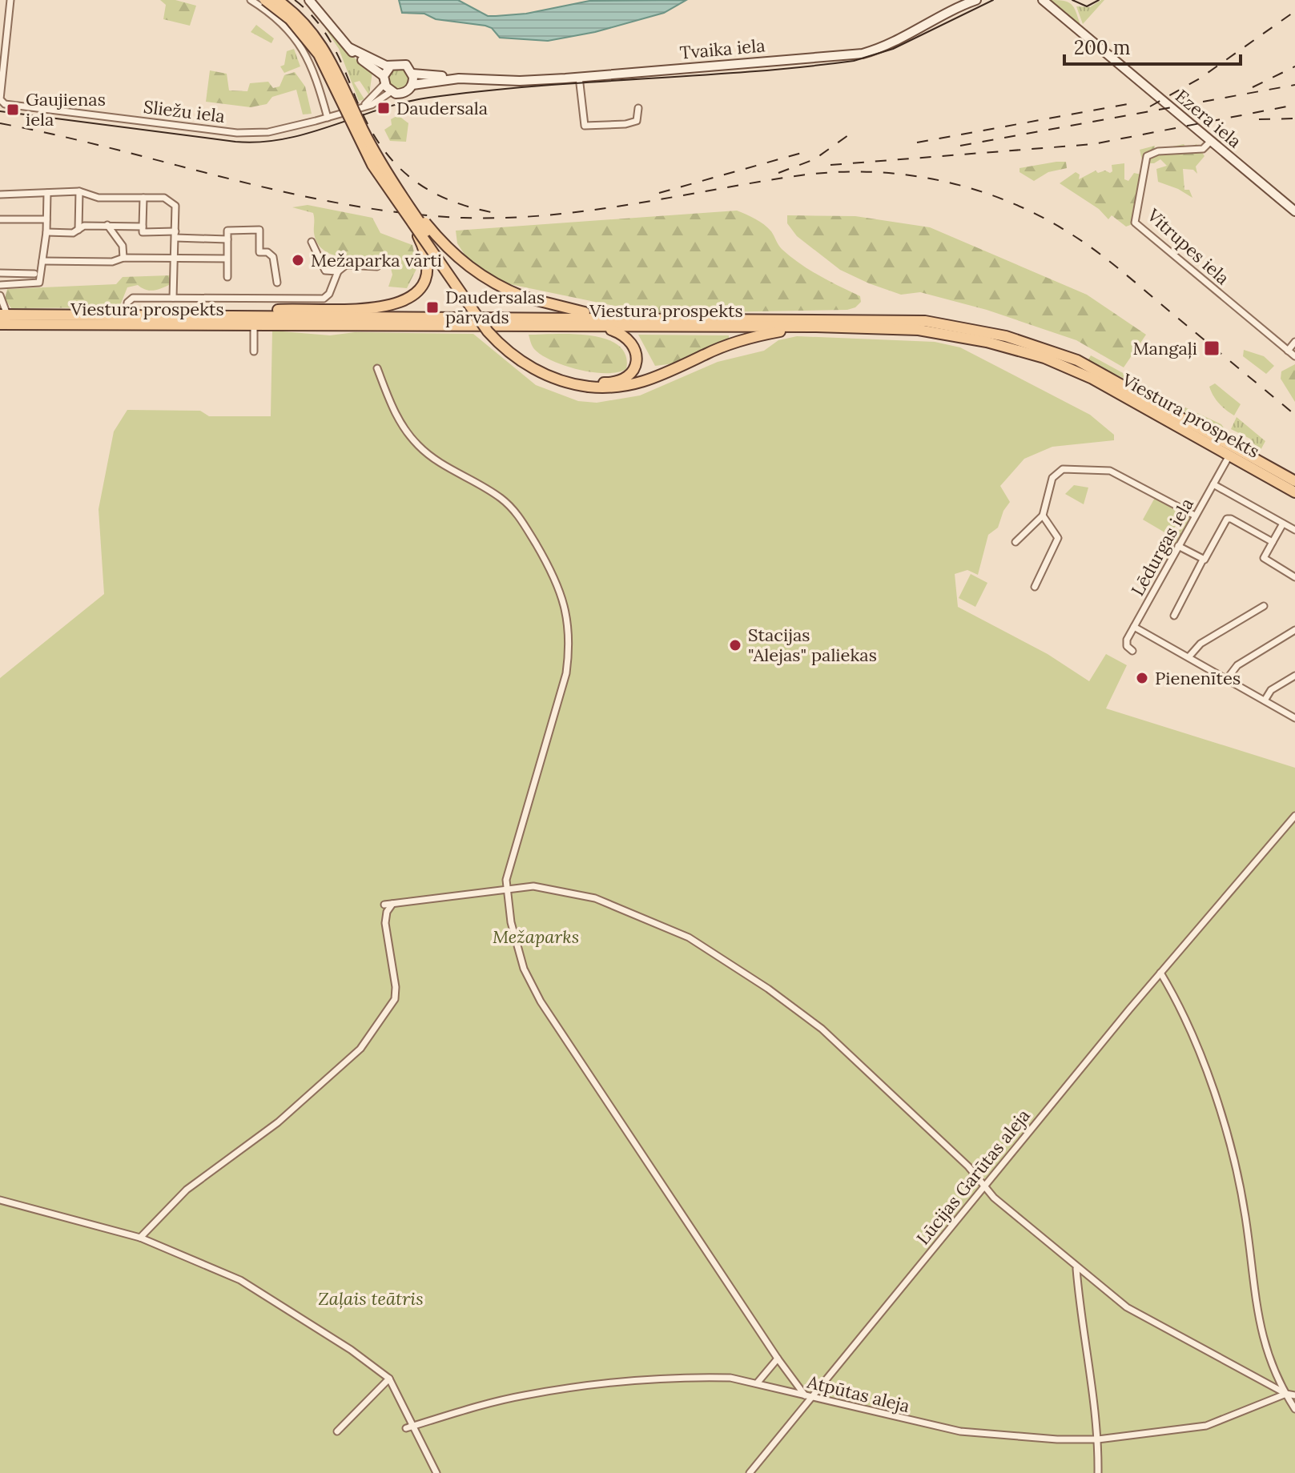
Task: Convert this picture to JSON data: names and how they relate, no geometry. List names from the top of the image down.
{
  "streets": {
    "main road": ["Viestura prospekts"],
    "street": [
      "Tvaika iela",
      "Sliežu iela",
      "Ezera iela",
      "Vitrupes iela",
      "Lēdurgas iela",
      "Lūcijas Garūtas aleja",
      "Atpūtas aleja"
    ]
  },
  "crossings": [
    ["Tvaika iela", "Sliežu iela"],
    ["Ezera iela", "Vitrupes iela"],
    ["Viestura prospekts", "Lēdurgas iela"],
    ["Lūcijas Garūtas aleja", "Atpūtas aleja"]
  ],
  "parks": ["Mežaparks", "Zaļais teātris"],
  "places": {
    "transit": [
      "Daudersala",
      "Gaujienas iela",
      "Daudersalas pārvads",
      "Mangaļi"
    ],
    "other": ["Mežaparka vārti", "Stacijas \"Alejas\" paliekas", "Pienenītes"]
  },
  "scale_bar": "200 m"
}
